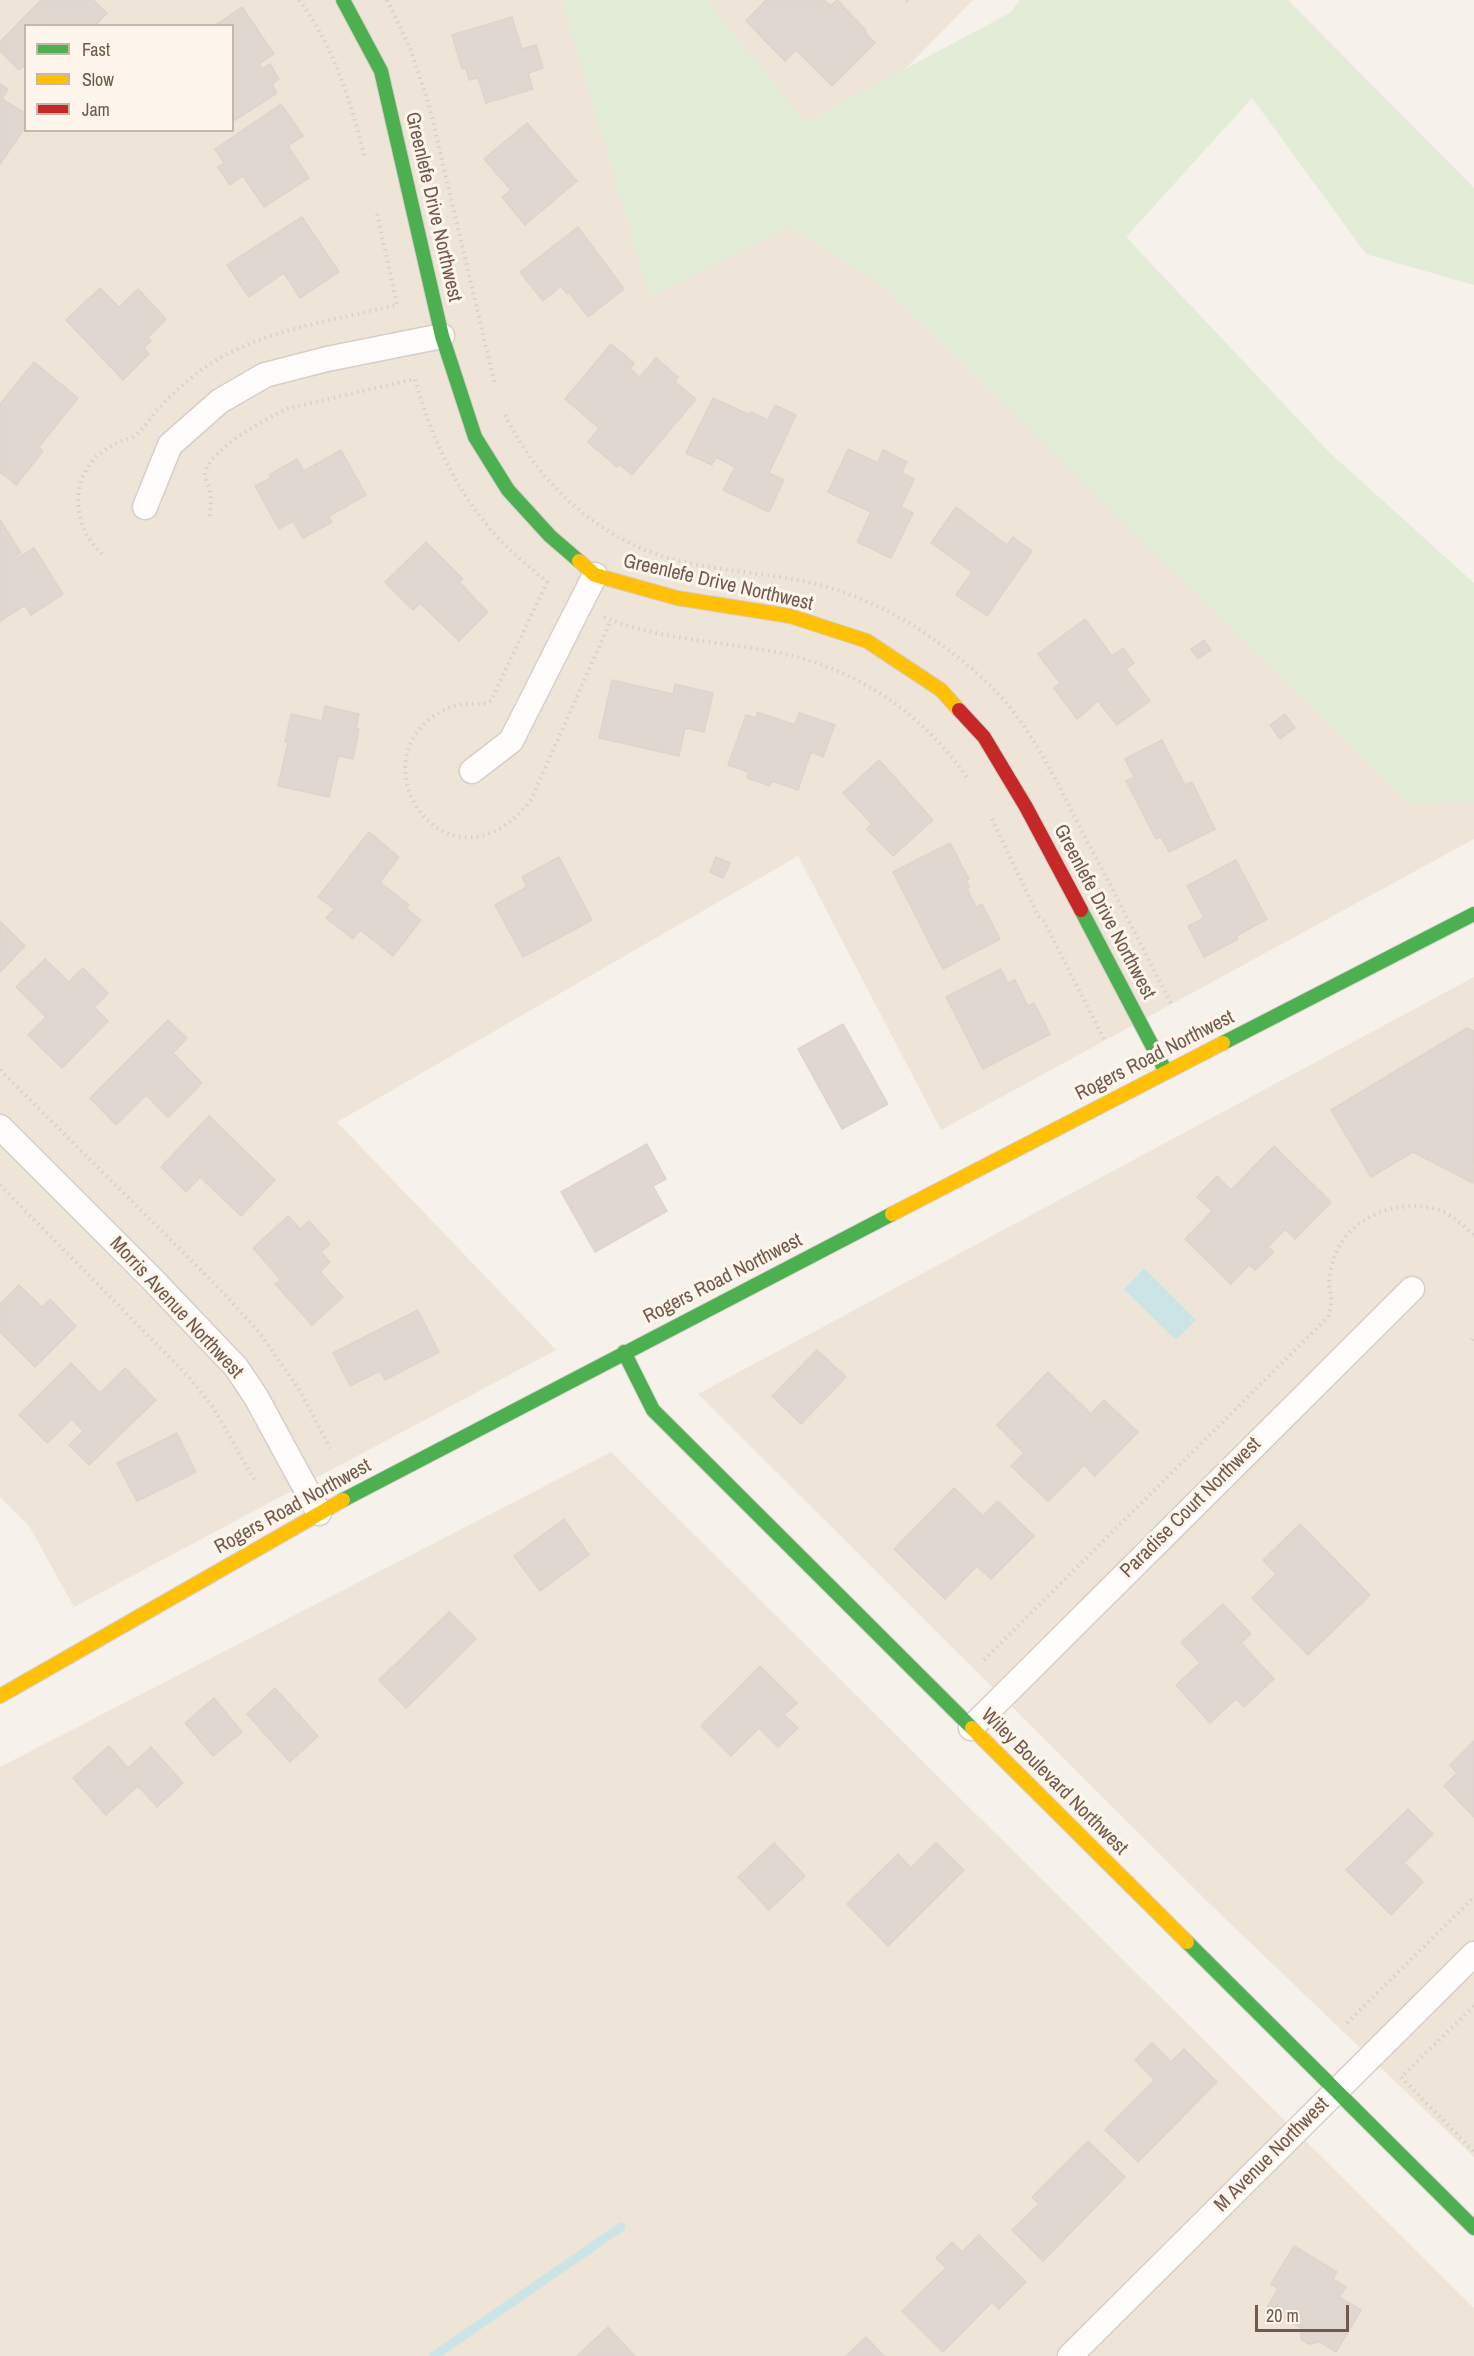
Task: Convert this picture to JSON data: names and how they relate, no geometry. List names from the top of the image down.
{
  "streets": {
    "street": [
      "Greenlefe Drive Northwest",
      "Rogers Road Northwest",
      "Morris Avenue Northwest",
      "Paradise Court Northwest",
      "Wiley Boulevard Northwest",
      "M Avenue Northwest"
    ]
  },
  "crossings": [
    ["Greenlefe Drive Northwest", "Rogers Road Northwest"],
    ["Rogers Road Northwest", "Morris Avenue Northwest"],
    ["Rogers Road Northwest", "Wiley Boulevard Northwest"],
    ["Paradise Court Northwest", "Wiley Boulevard Northwest"],
    ["Wiley Boulevard Northwest", "M Avenue Northwest"]
  ],
  "legend": ["Fast", "Slow", "Jam"],
  "scale_bar": "20 m"
}
